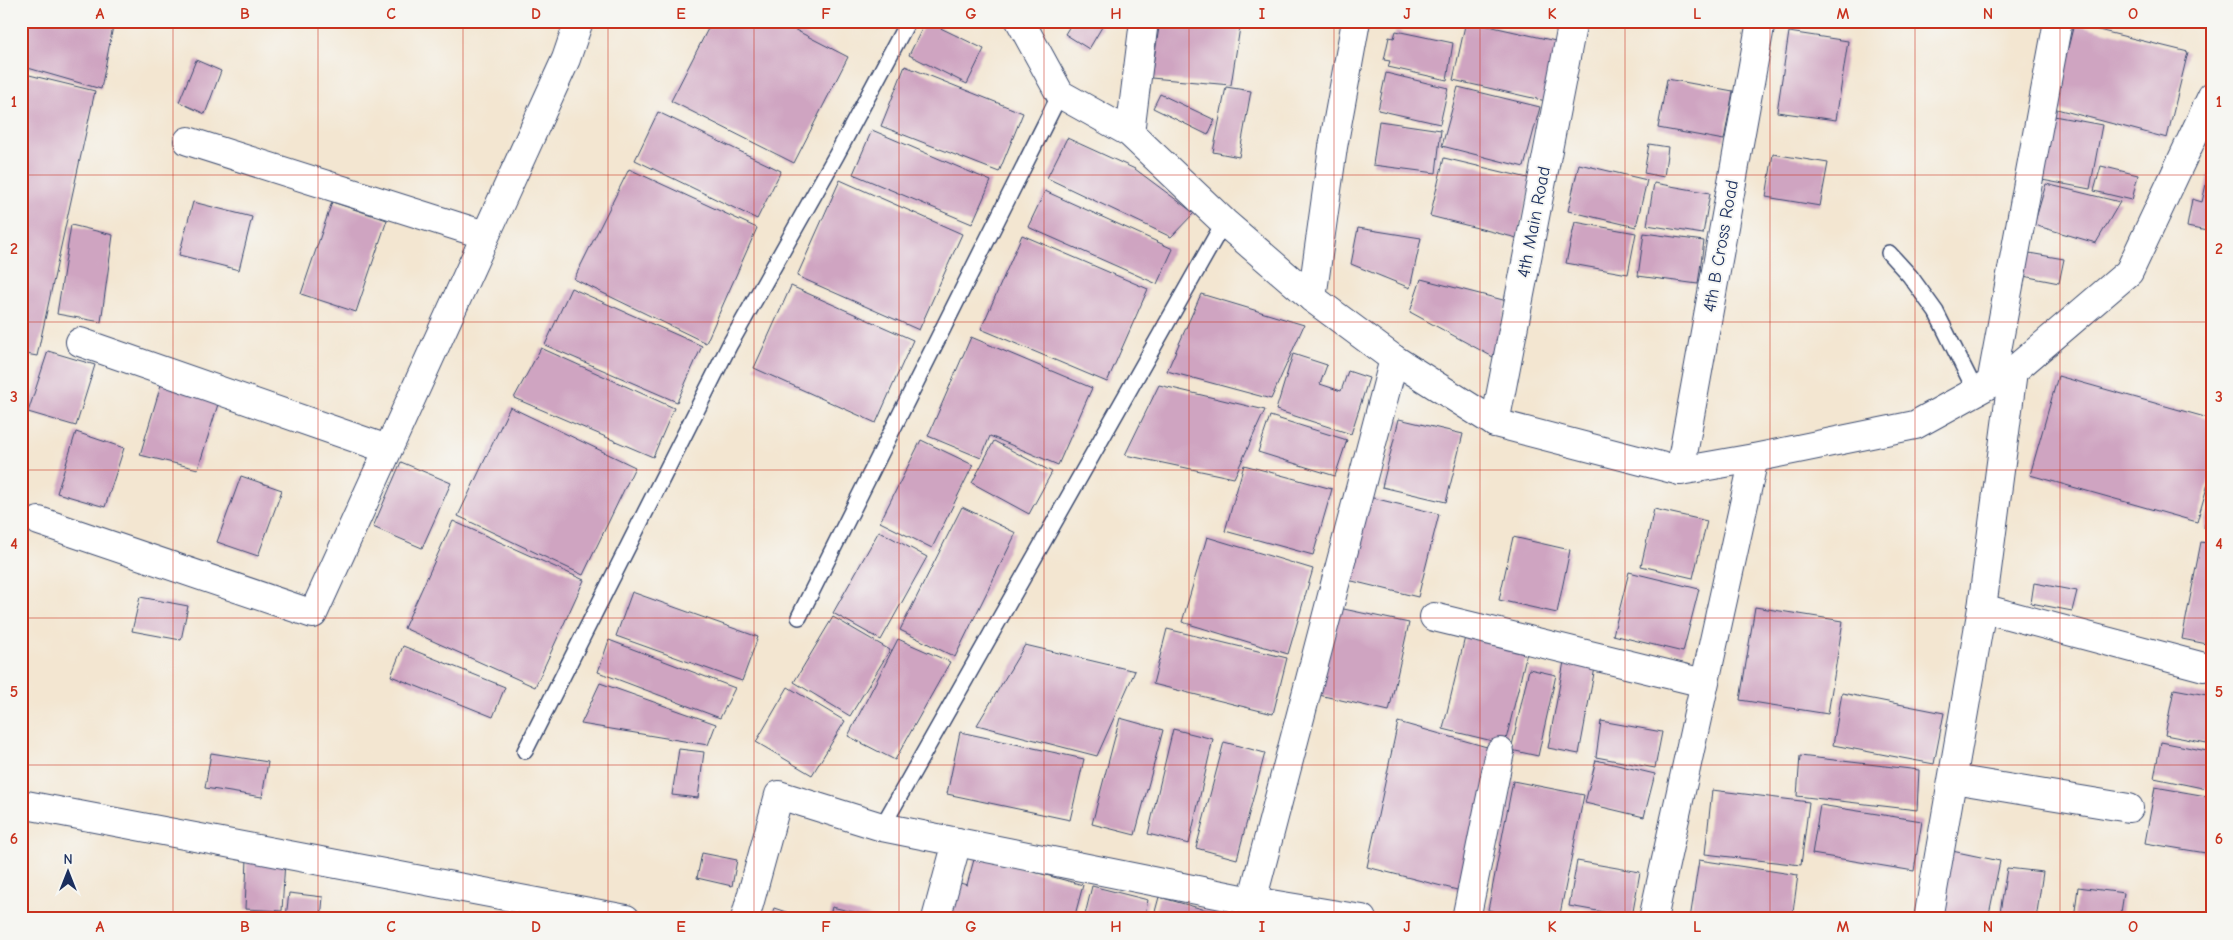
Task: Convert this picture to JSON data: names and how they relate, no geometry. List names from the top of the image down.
{
  "streets": {
    "street": ["4th Main Road", "4th B Cross Road"]
  },
  "north": "top",
  "grid": {
    "columns": [
      "A",
      "B",
      "C",
      "D",
      "E",
      "F",
      "G",
      "H",
      "I",
      "J",
      "K",
      "L",
      "M",
      "N",
      "O"
    ],
    "rows": [
      "1",
      "2",
      "3",
      "4",
      "5",
      "6"
    ]
  }
}
